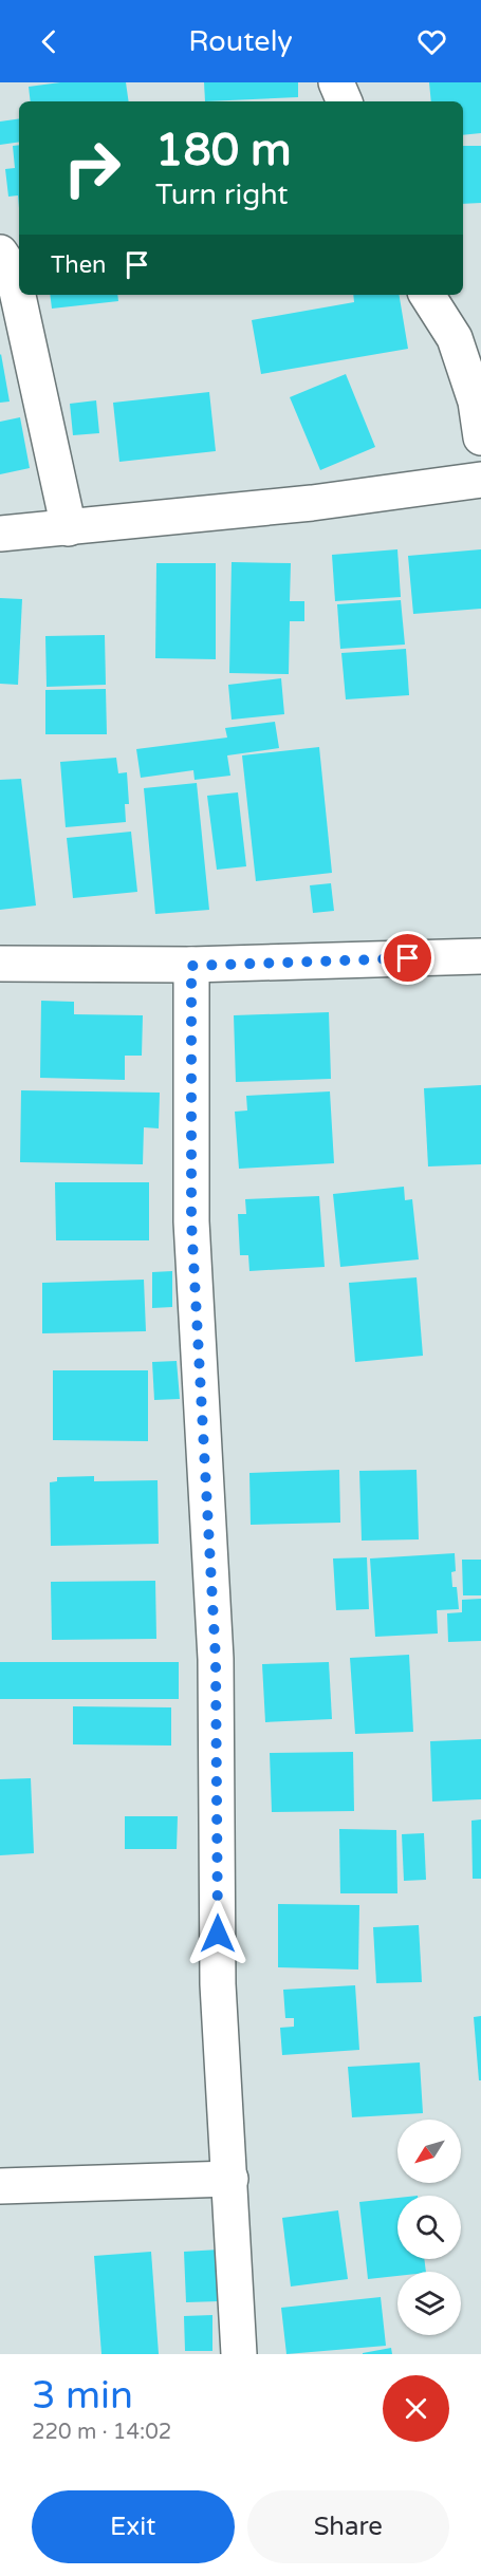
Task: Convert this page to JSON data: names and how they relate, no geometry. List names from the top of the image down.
{
  "north": "bottom left",
  "page": {
    "header": "Routely",
    "turn": ["180 m", "Turn right"],
    "then": "Then",
    "heading": ["3 min", "220 m · 14:02"],
    "buttons": ["Exit", "Share"]
  }
}
